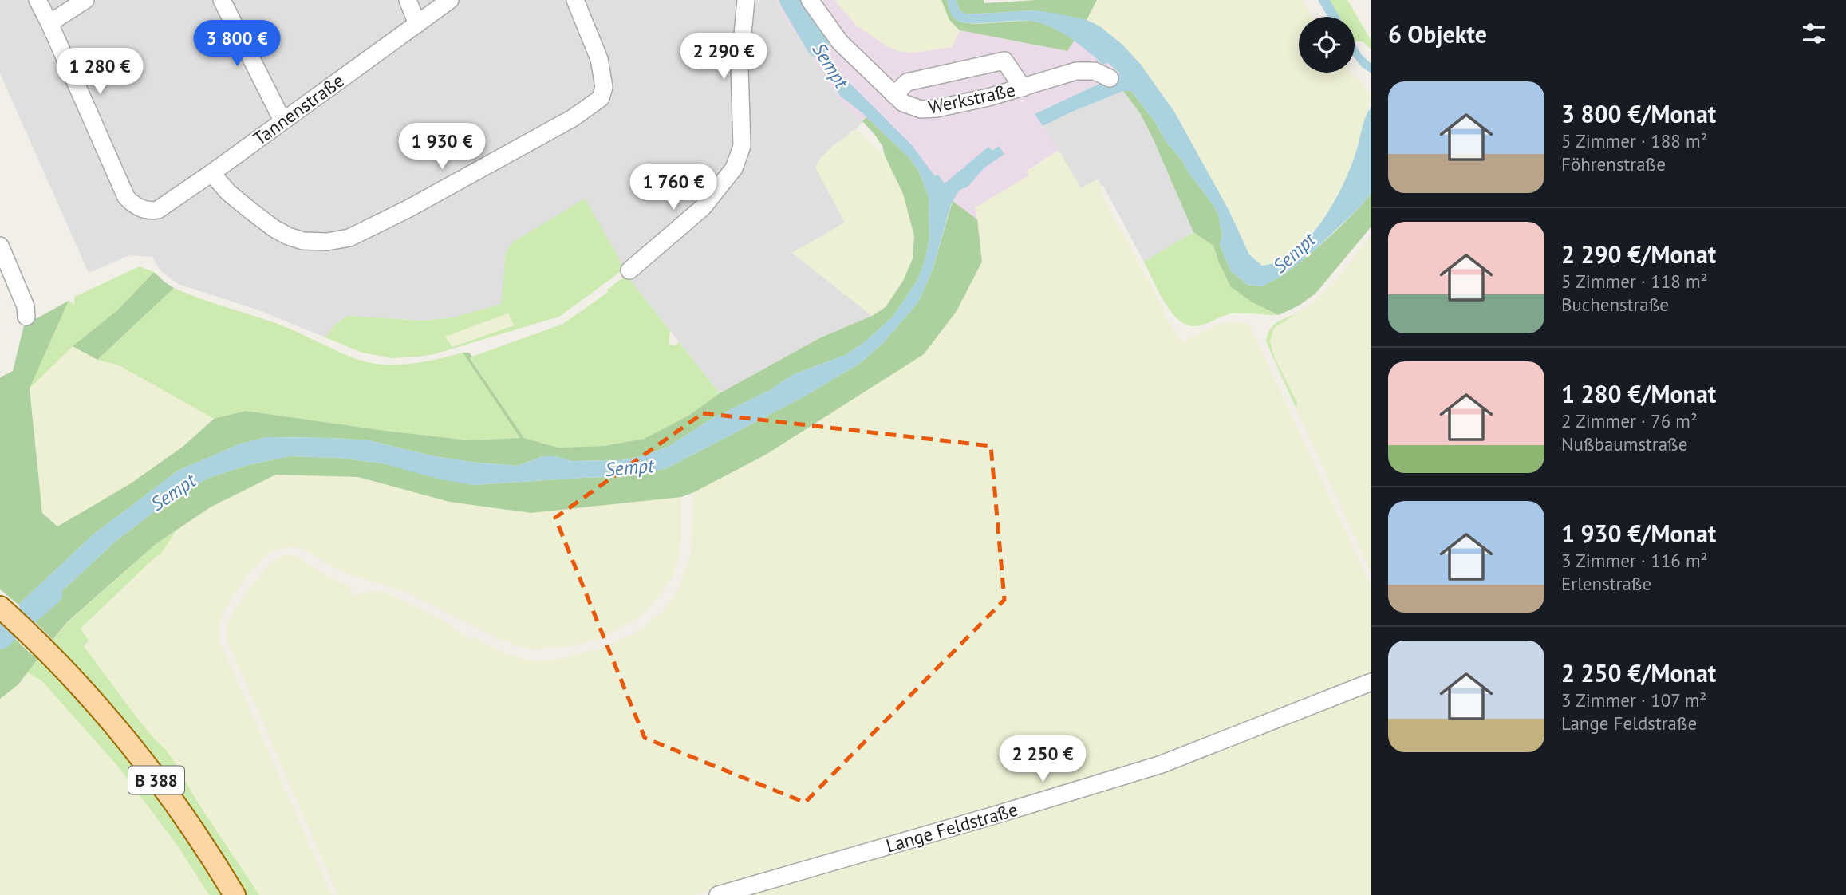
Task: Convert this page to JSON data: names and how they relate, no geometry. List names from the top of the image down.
{
  "streets": {
    "main road": ["B 388"],
    "street": ["Werkstraße", "Tannenstraße", "Lange Feldstraße"]
  },
  "water": ["Sempt"],
  "page": {
    "heading": "6 Objekte",
    "price": [
      "3 800 €",
      "2 290 €",
      "1 280 €",
      "1 930 €",
      "1 760 €",
      "2 250 €"
    ],
    "list": [
      {
        "name": "3 800 €/Monat",
        "note": "5 Zimmer · 188 m² · Föhrenstraße"
      },
      {
        "name": "2 290 €/Monat",
        "note": "5 Zimmer · 118 m² · Buchenstraße"
      },
      {
        "name": "1 280 €/Monat",
        "note": "2 Zimmer · 76 m² · Nußbaumstraße"
      },
      {
        "name": "1 930 €/Monat",
        "note": "3 Zimmer · 116 m² · Erlenstraße"
      },
      {
        "name": "2 250 €/Monat",
        "note": "3 Zimmer · 107 m² · Lange Feldstraße"
      }
    ]
  }
}
